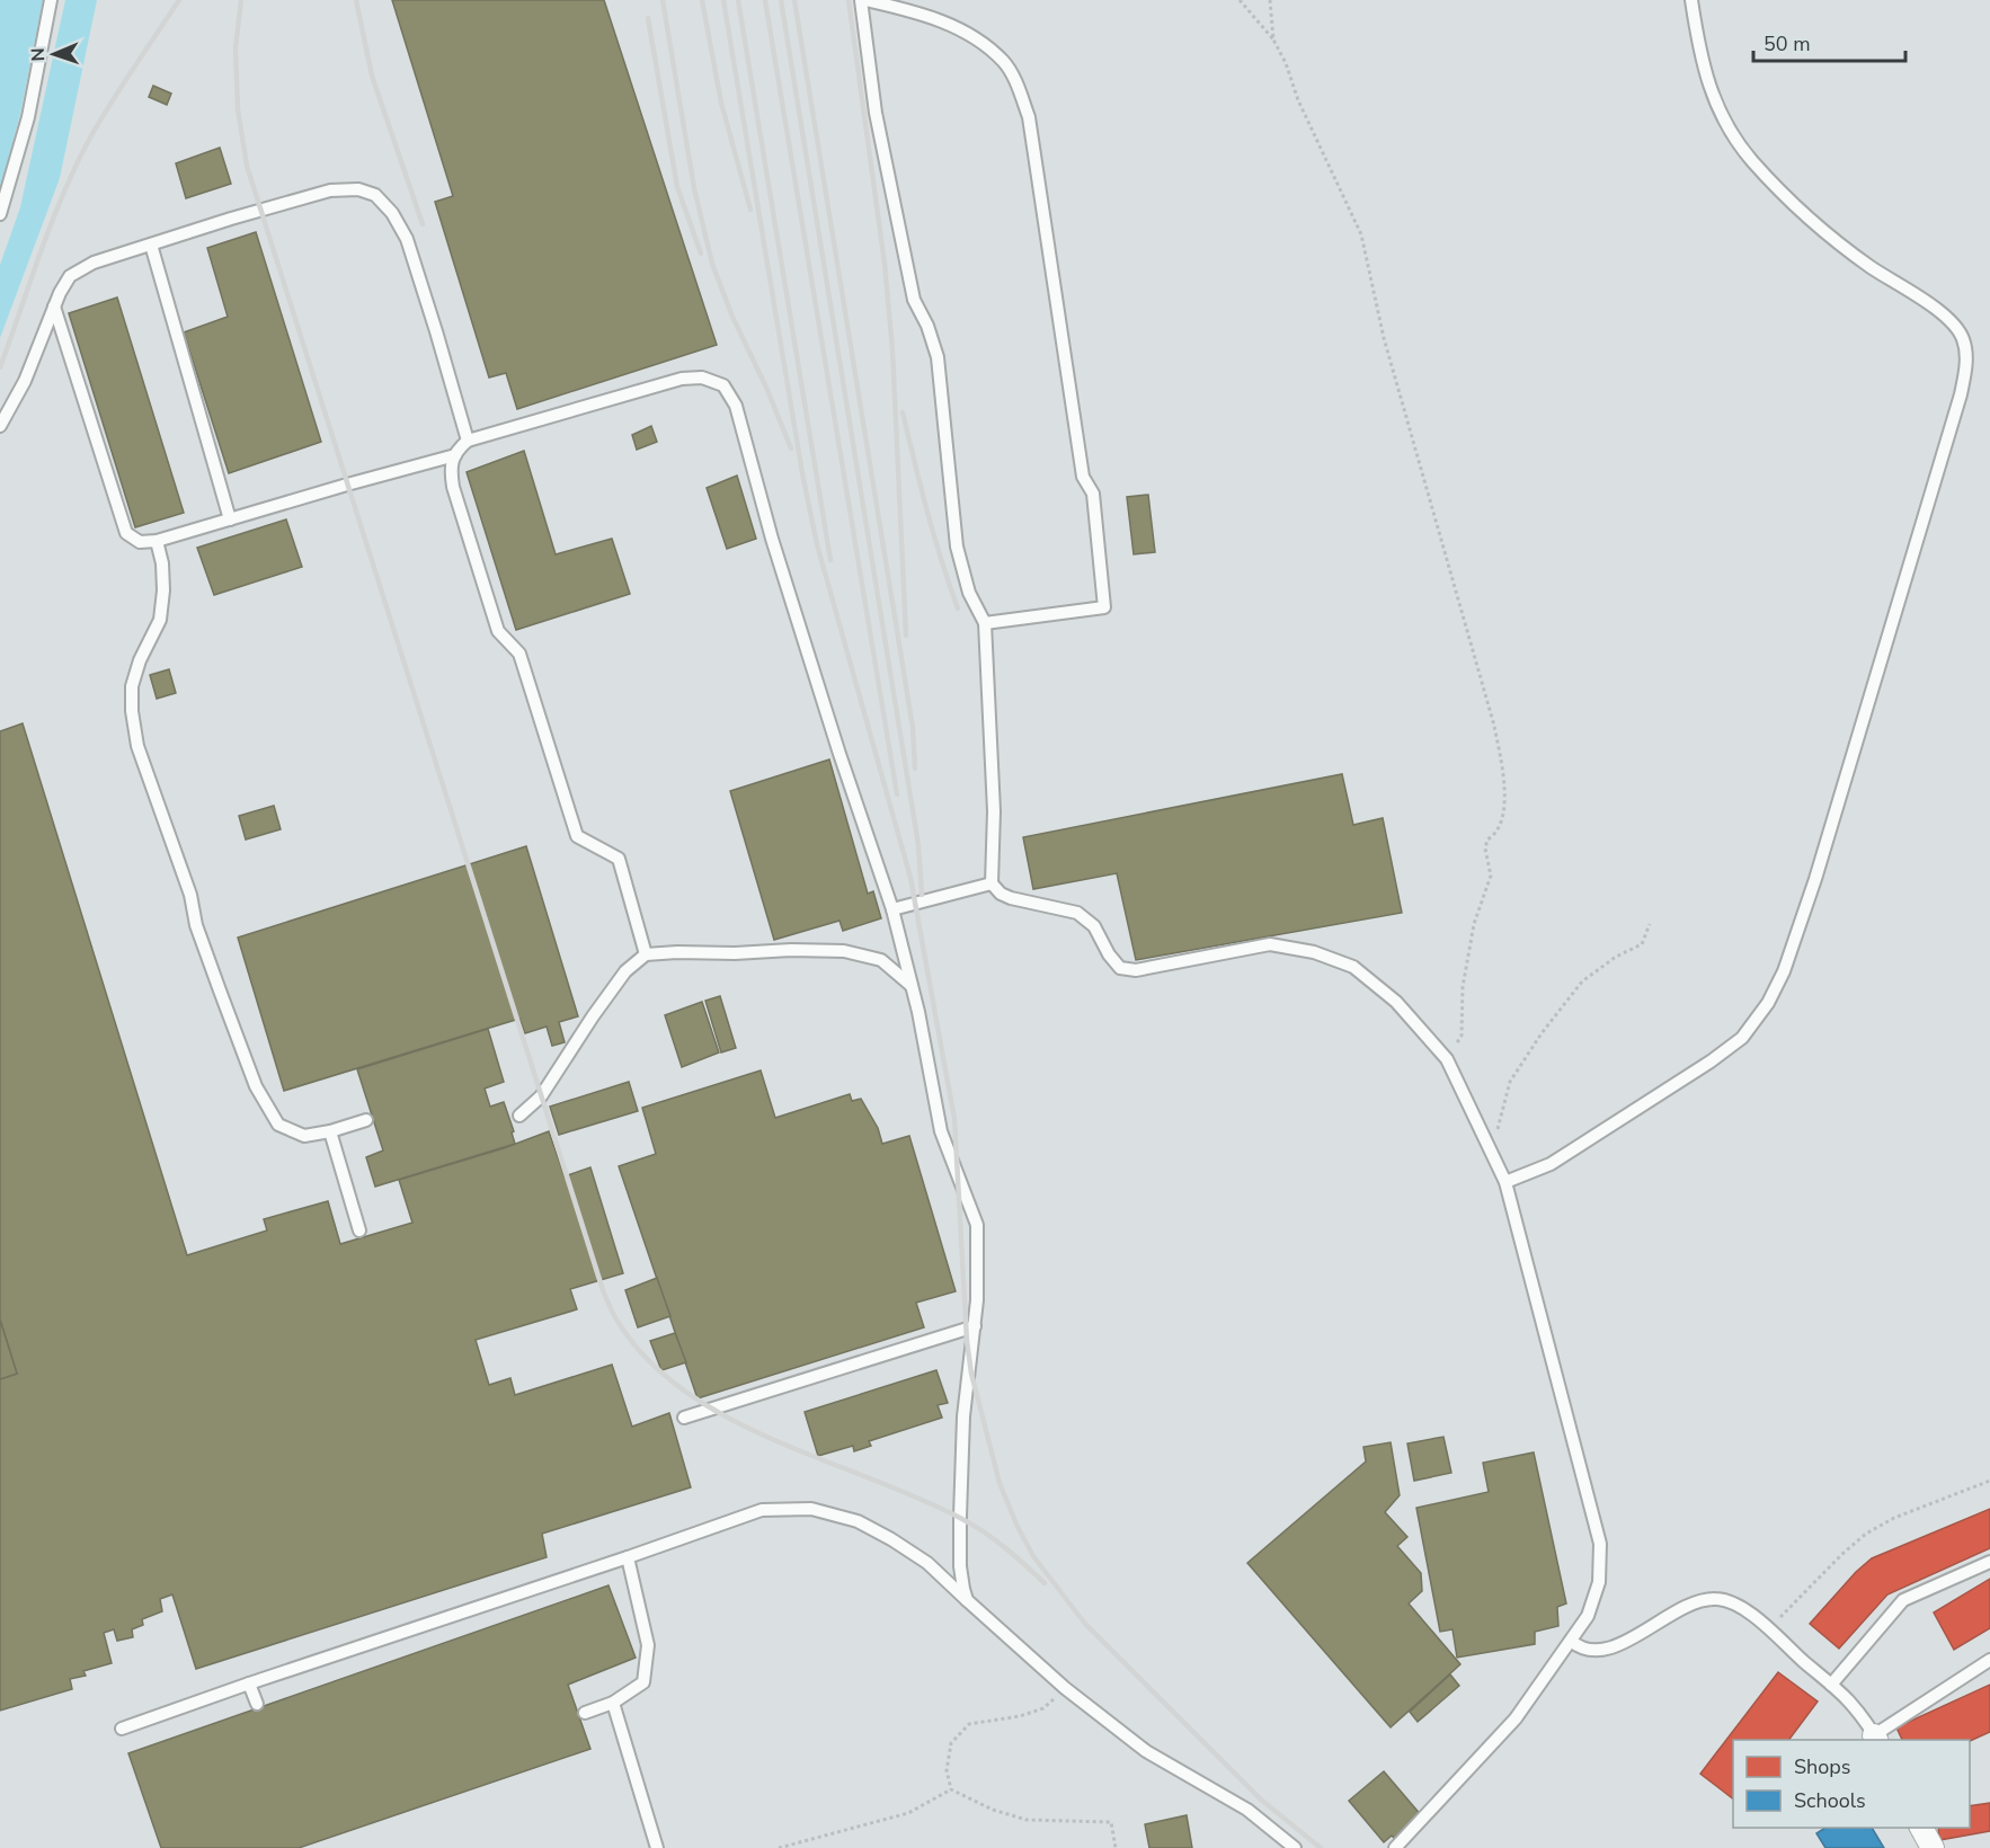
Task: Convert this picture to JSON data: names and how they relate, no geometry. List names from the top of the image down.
{
  "legend": ["Shops", "Schools"],
  "scale_bar": "50 m",
  "north": "left"
}
